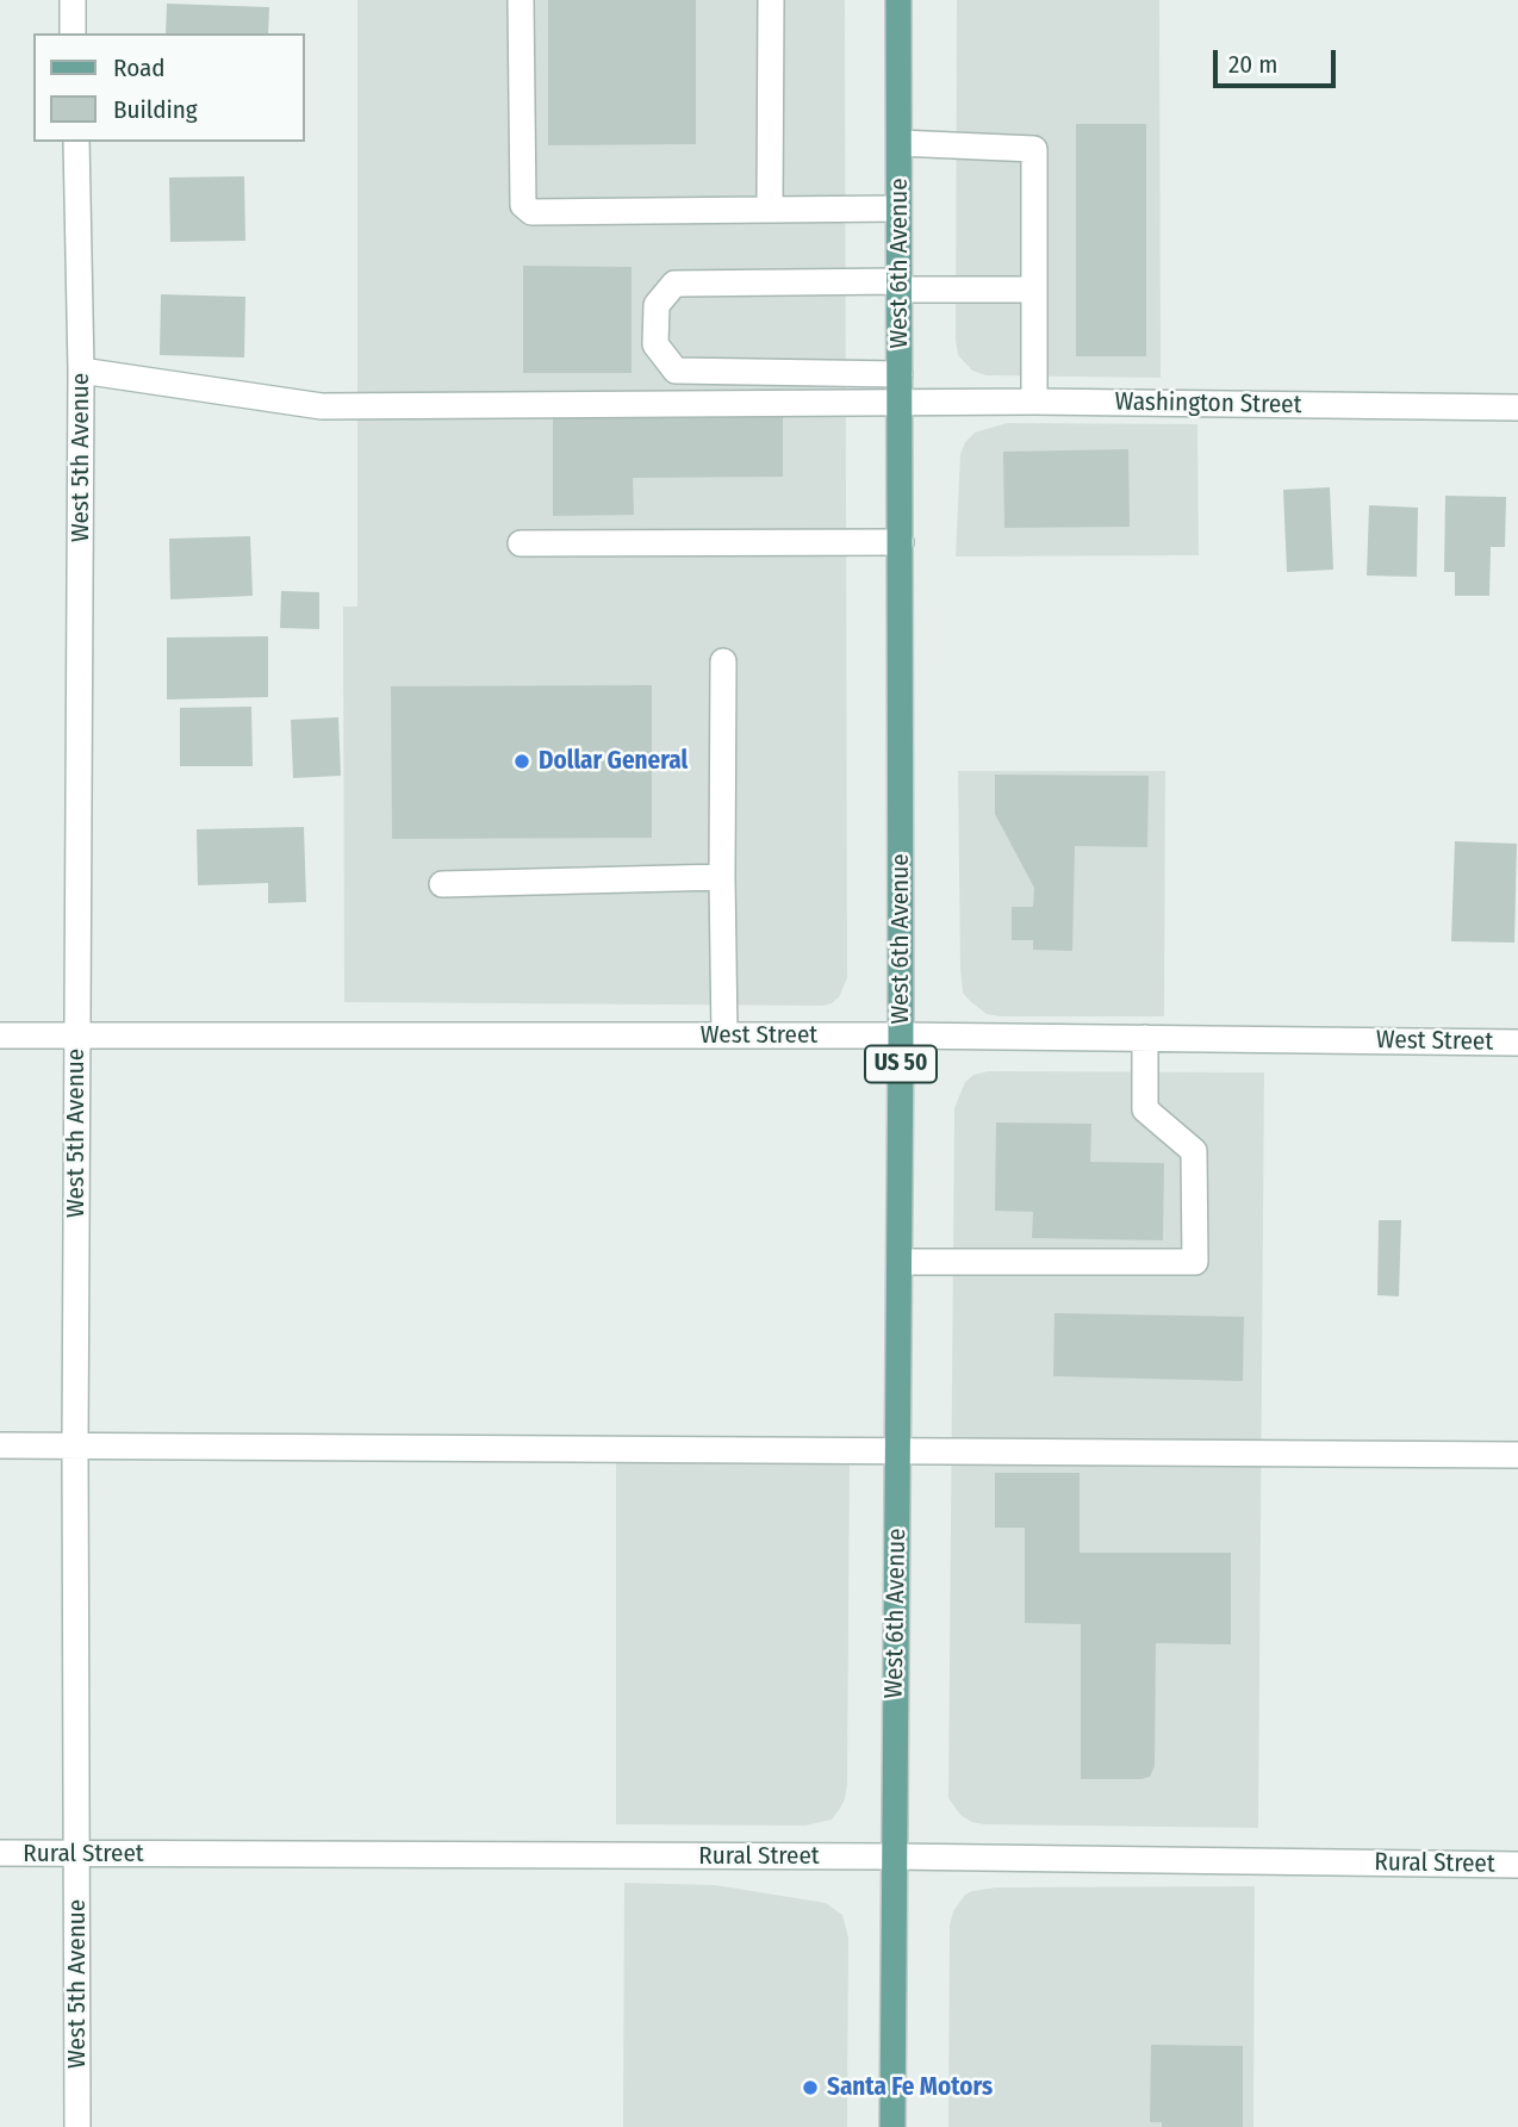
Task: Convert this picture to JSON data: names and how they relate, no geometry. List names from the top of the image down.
{
  "streets": {
    "main road": ["West 6th Avenue", "US 50"],
    "street": [
      "Washington Street",
      "West 5th Avenue",
      "West Street",
      "Rural Street"
    ]
  },
  "crossings": [
    ["West 6th Avenue", "Washington Street"],
    ["West 6th Avenue", "West Street"],
    ["West 6th Avenue", "Rural Street"],
    ["Washington Street", "West 5th Avenue"],
    ["West 5th Avenue", "West Street"],
    ["West 5th Avenue", "Rural Street"]
  ],
  "places": ["Dollar General", "Santa Fe Motors"],
  "legend": ["Road", "Building"],
  "scale_bar": "20 m"
}
